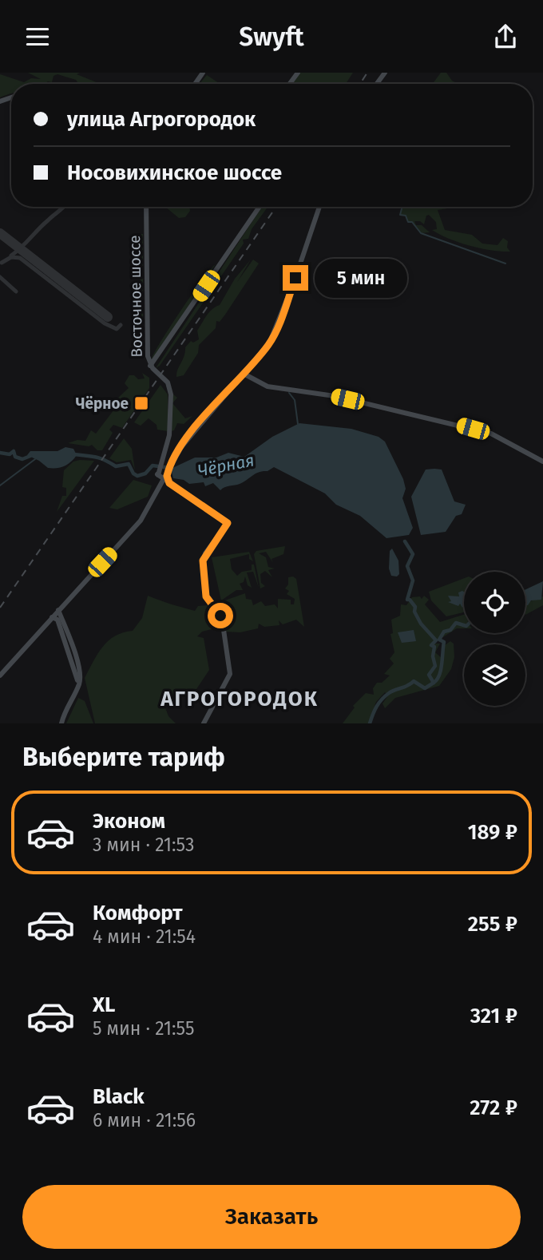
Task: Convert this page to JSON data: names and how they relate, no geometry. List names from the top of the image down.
{
  "streets": {
    "main road": ["Восточное шоссе"]
  },
  "districts": ["АГРОГОРОДОК"],
  "water": ["Чёрная"],
  "places": {
    "transit": ["Чёрное"]
  },
  "page": {
    "header": "Swyft",
    "banner": ["улица Агрогородок", "Носовихинское шоссе"],
    "bubble": "5 мин",
    "heading": "Выберите тариф",
    "list": [
      {
        "name": "Эконом",
        "note": "3 мин · 21:53",
        "value": "189 ₽"
      },
      {
        "name": "Комфорт",
        "note": "4 мин · 21:54",
        "value": "255 ₽"
      },
      {
        "name": "XL",
        "note": "5 мин · 21:55",
        "value": "321 ₽"
      },
      {
        "name": "Black",
        "note": "6 мин · 21:56",
        "value": "272 ₽"
      }
    ],
    "buttons": "Заказать"
  }
}
